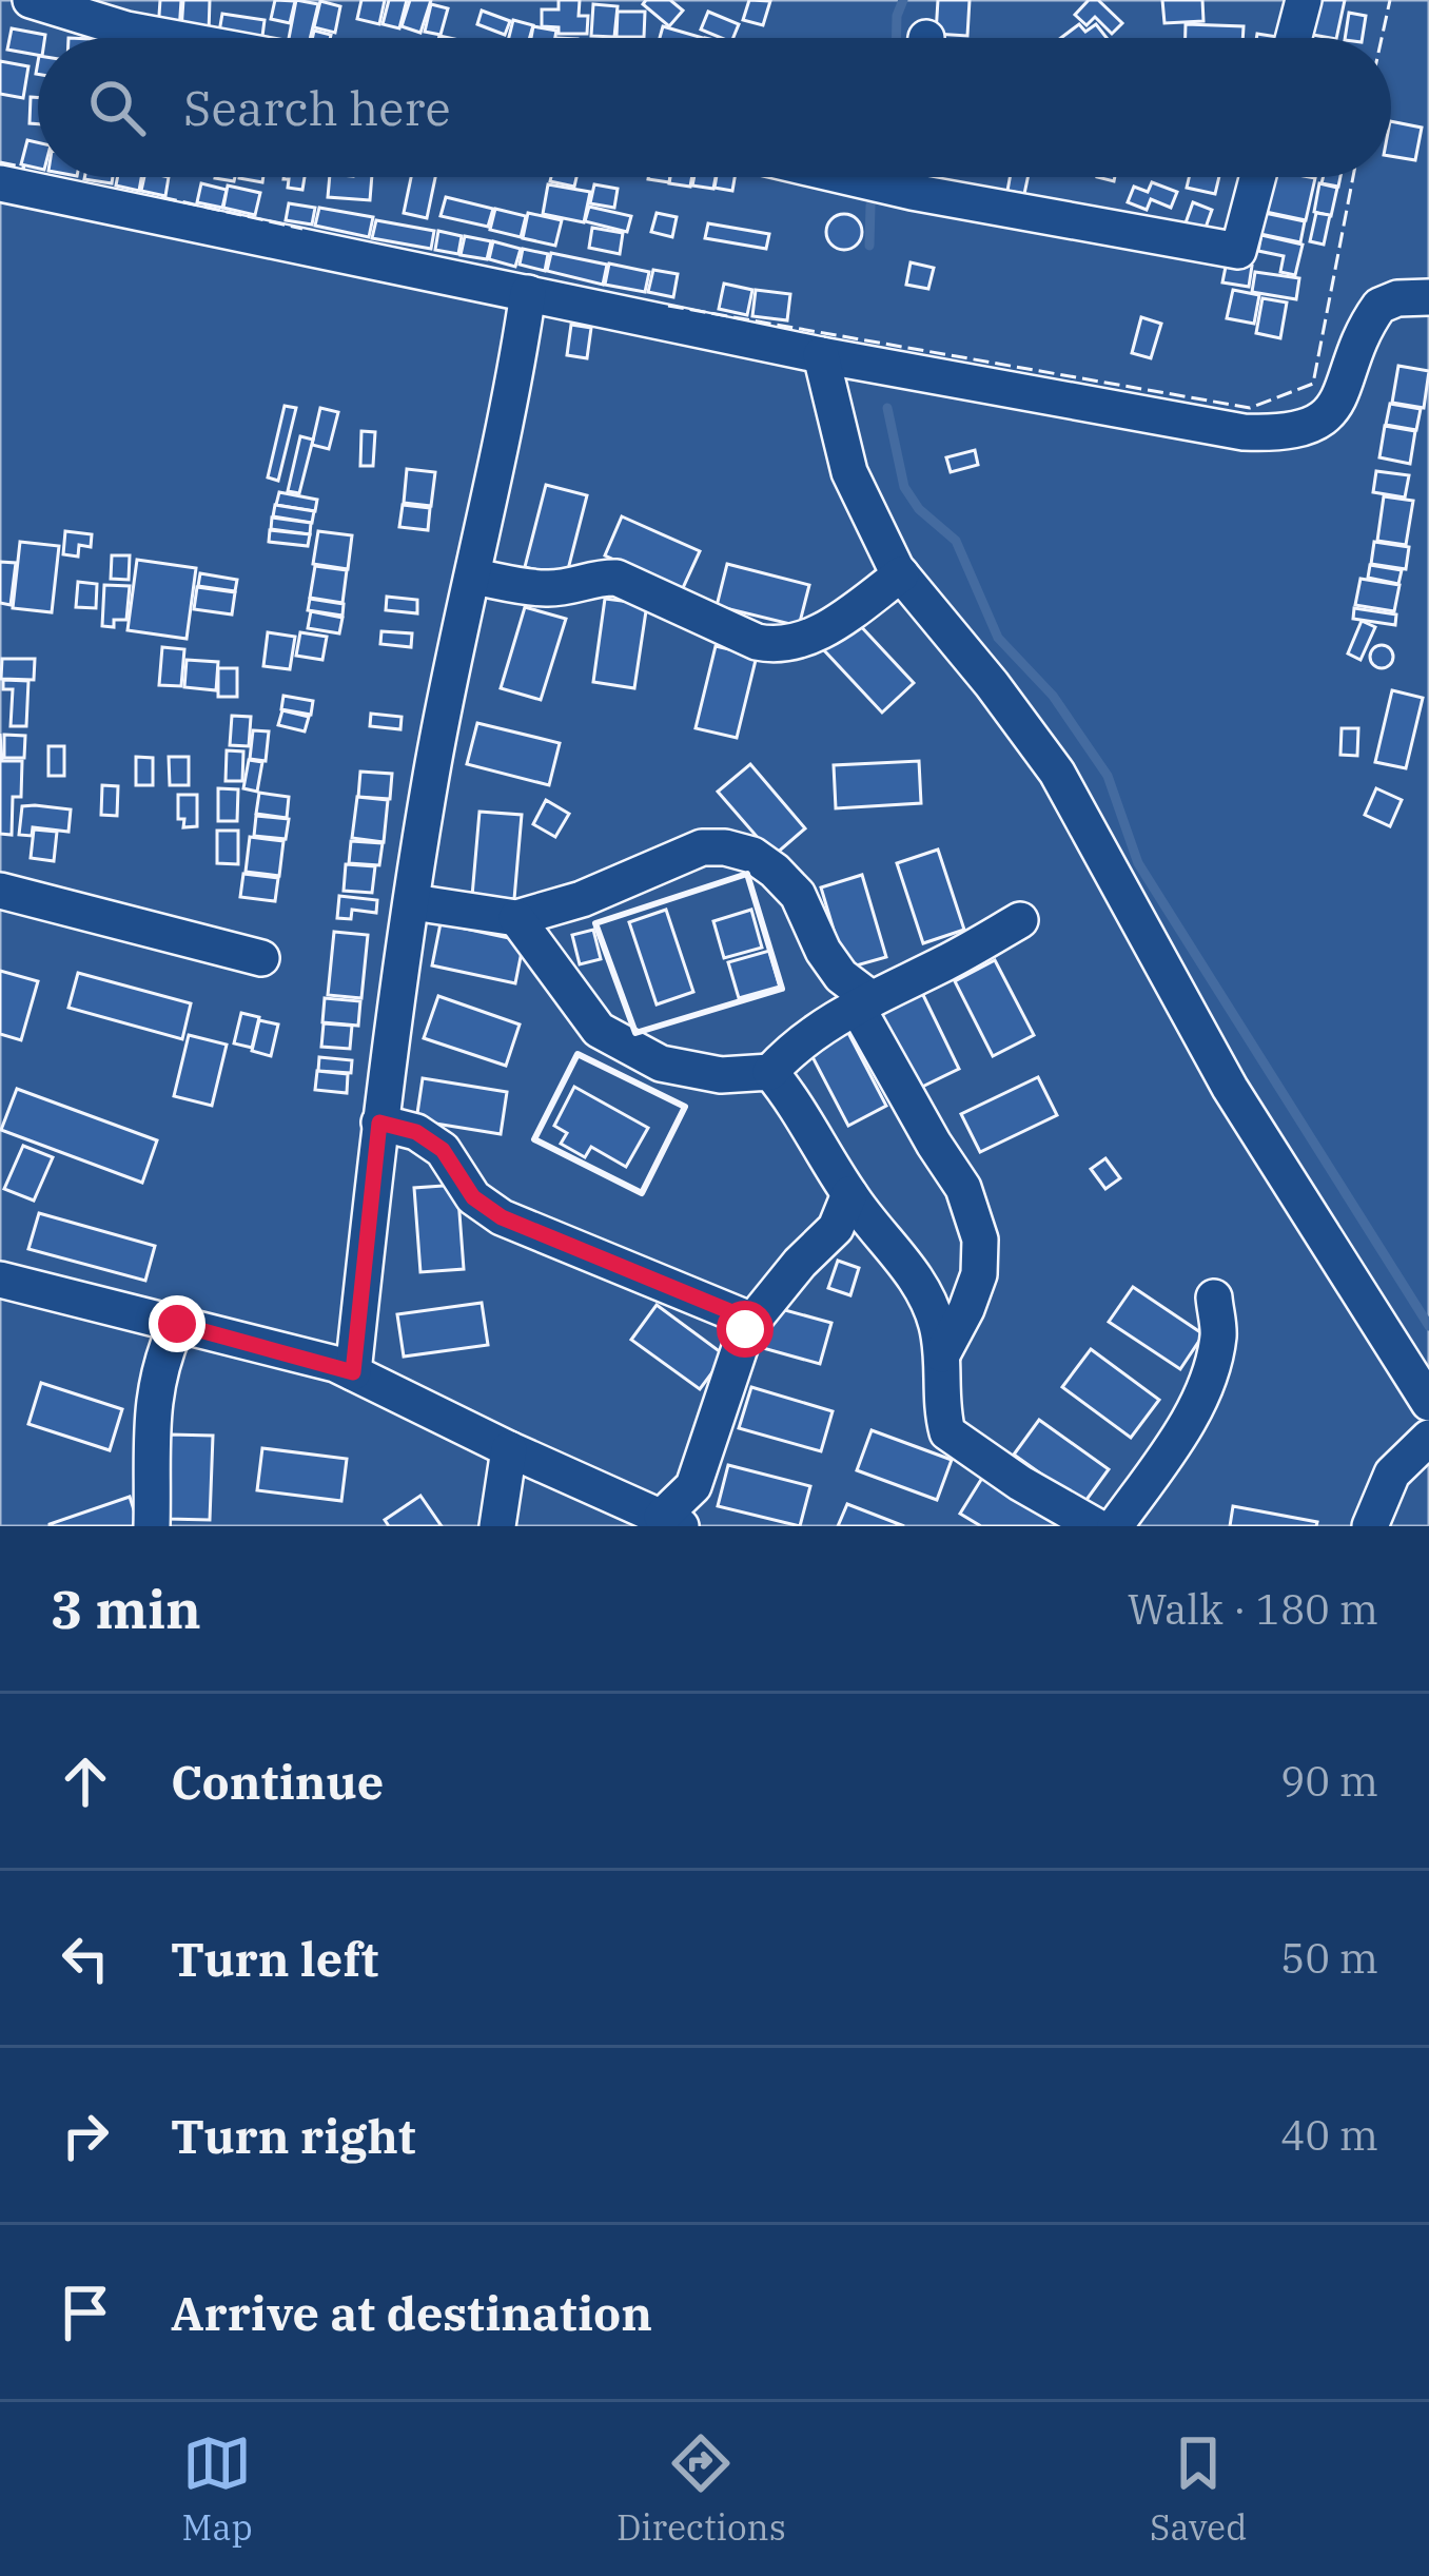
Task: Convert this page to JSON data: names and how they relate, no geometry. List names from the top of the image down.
{
  "page": {
    "search": "Search here",
    "heading": ["3 min", "Walk · 180 m"],
    "list": [
      ["Continue", "90 m"],
      ["Turn left", "50 m"],
      ["Turn right", "40 m"],
      "Arrive at destination"
    ],
    "nav": ["Map", "Directions", "Saved"]
  }
}
